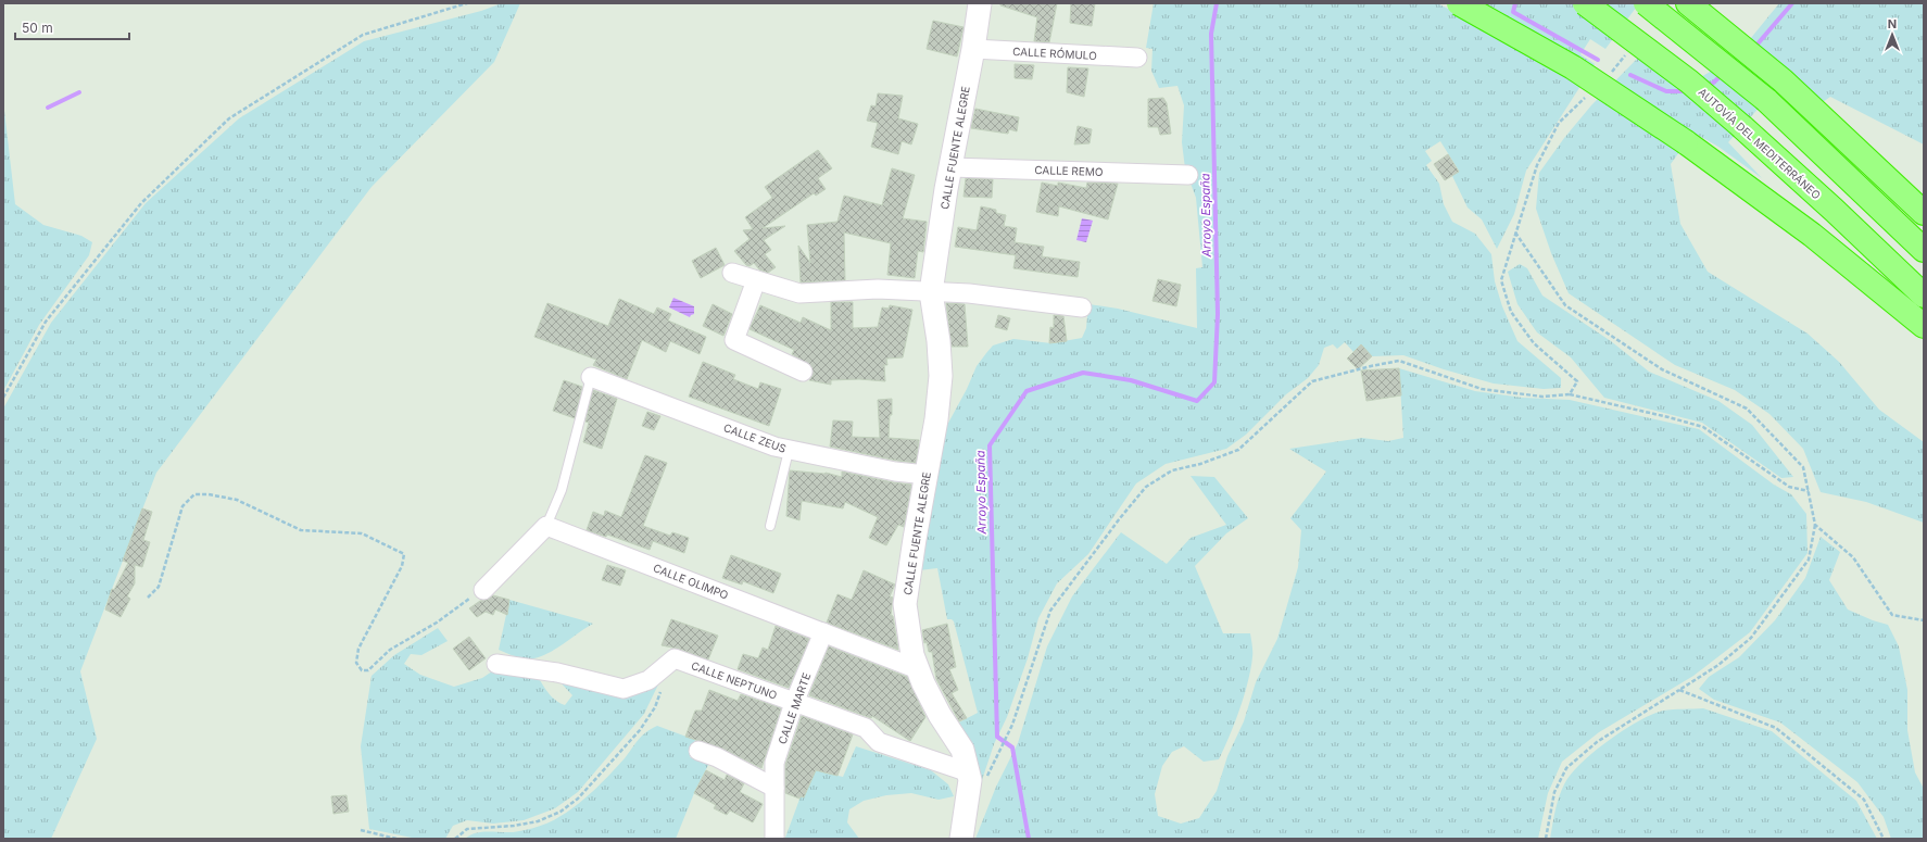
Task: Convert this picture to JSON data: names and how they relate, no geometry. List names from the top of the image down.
{
  "streets": {
    "highway": ["AUTOVÍA DEL MEDITERRÁNEO"],
    "street": [
      "CALLE RÓMULO",
      "CALLE FUENTE ALEGRE",
      "CALLE REMO",
      "CALLE ZEUS",
      "CALLE OLIMPO",
      "CALLE NEPTUNO",
      "CALLE MARTE"
    ]
  },
  "crossings": [
    ["CALLE RÓMULO", "CALLE FUENTE ALEGRE"],
    ["CALLE FUENTE ALEGRE", "CALLE REMO"],
    ["CALLE FUENTE ALEGRE", "CALLE ZEUS"],
    ["CALLE FUENTE ALEGRE", "CALLE OLIMPO"],
    ["CALLE FUENTE ALEGRE", "CALLE NEPTUNO"],
    ["CALLE OLIMPO", "CALLE MARTE"],
    ["CALLE NEPTUNO", "CALLE MARTE"]
  ],
  "water": ["Arroyo España"],
  "scale_bar": "50 m",
  "north": "top"
}
